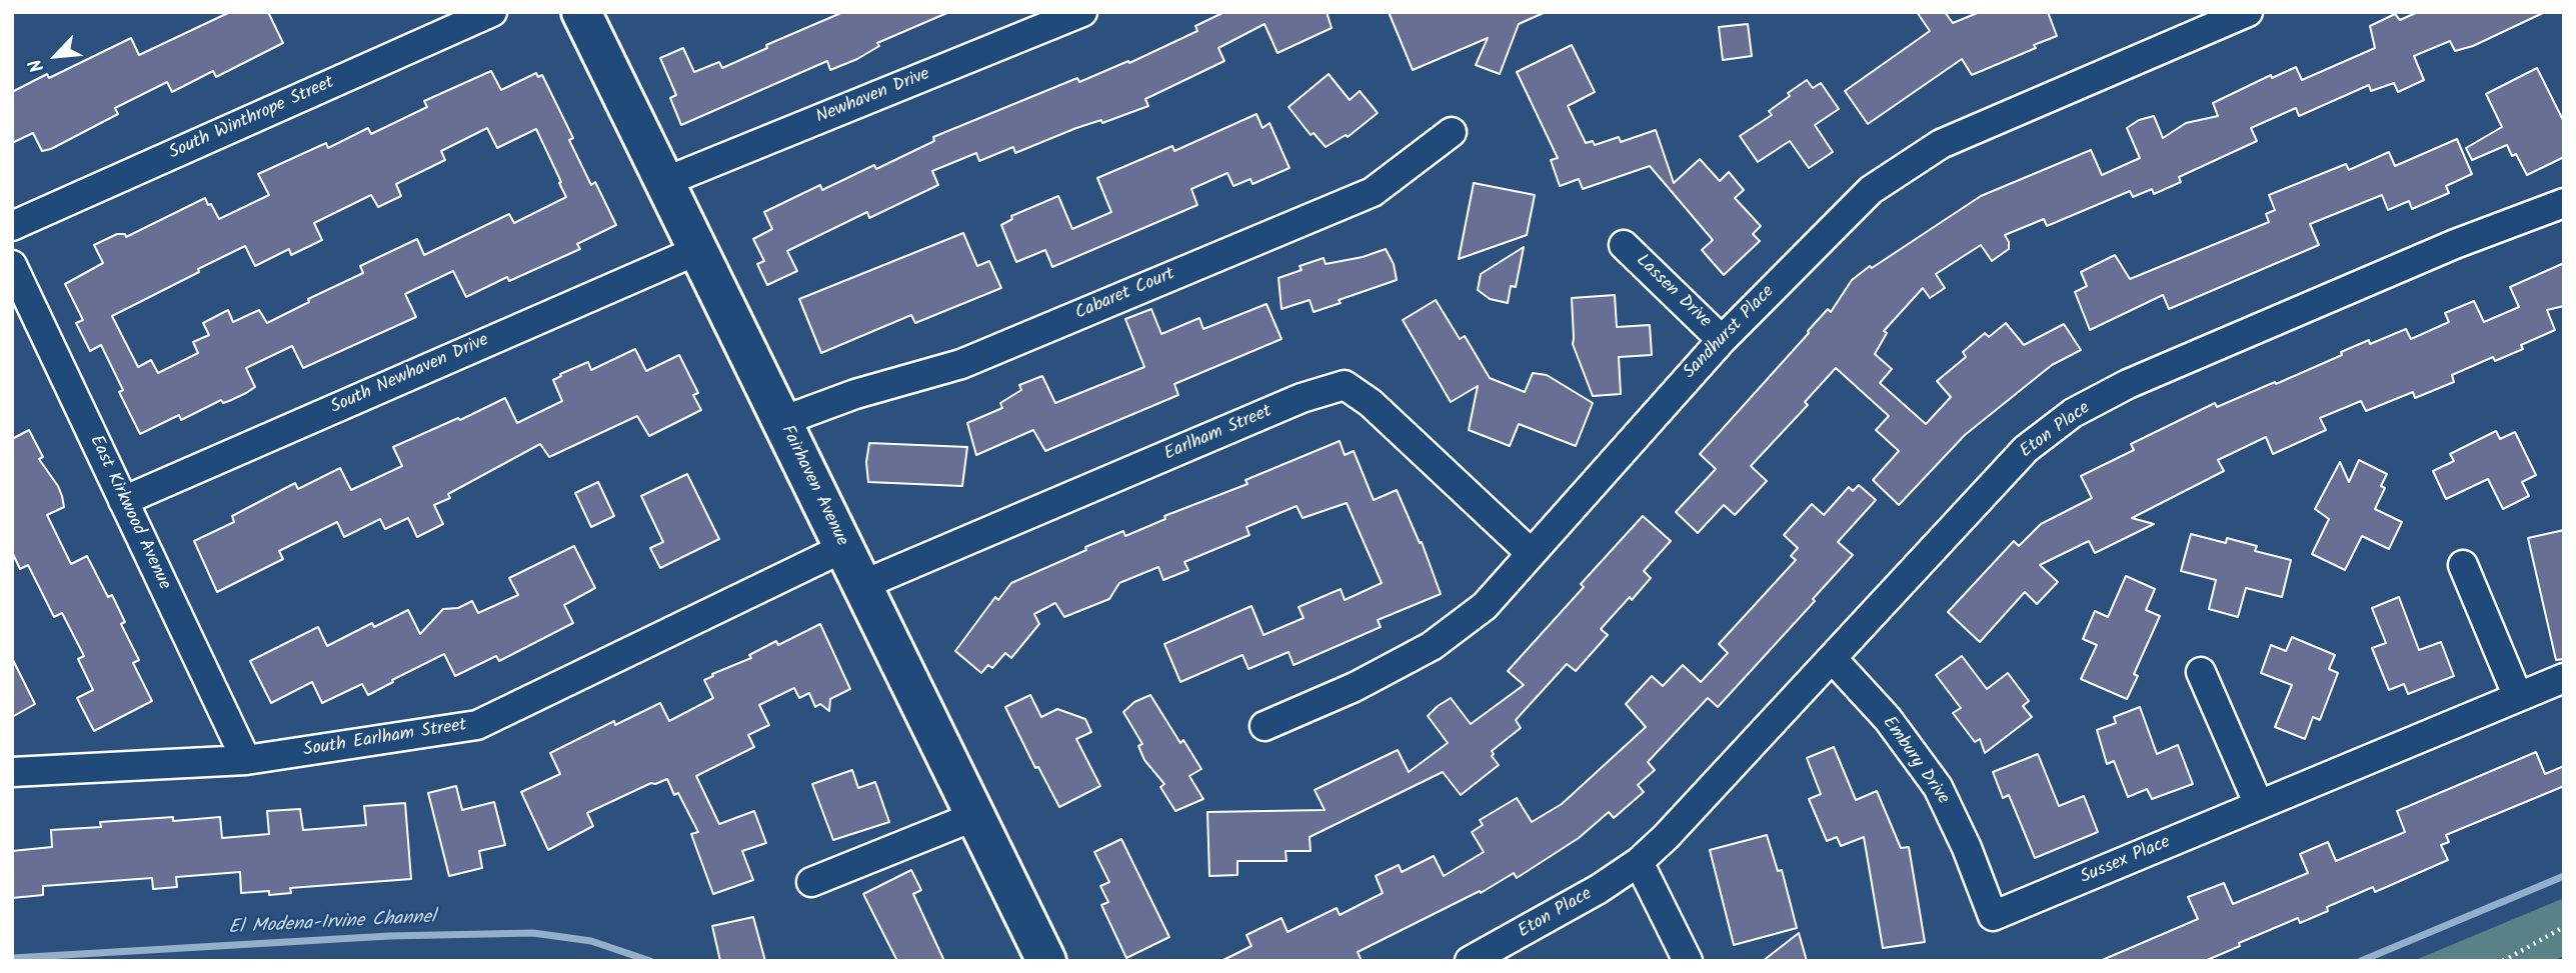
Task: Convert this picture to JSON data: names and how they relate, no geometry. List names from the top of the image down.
{
  "streets": {
    "main road": ["Fairhaven Avenue"],
    "street": [
      "Newhaven Drive",
      "South Winthrope Street",
      "Lassen Drive",
      "Cabaret Court",
      "Sandhurst Place",
      "South Newhaven Drive",
      "Eton Place",
      "Earlham Street",
      "East Kirkwood Avenue",
      "South Earlham Street",
      "Embury Drive",
      "Sussex Place"
    ]
  },
  "crossings": [
    ["Newhaven Drive", "Fairhaven Avenue"],
    ["Lassen Drive", "Sandhurst Place"],
    ["Cabaret Court", "Fairhaven Avenue"],
    ["Sandhurst Place", "Earlham Street"],
    ["South Newhaven Drive", "Fairhaven Avenue"],
    ["South Newhaven Drive", "East Kirkwood Avenue"],
    ["Eton Place", "Embury Drive"],
    ["Earlham Street", "Fairhaven Avenue"],
    ["Fairhaven Avenue", "South Earlham Street"],
    ["East Kirkwood Avenue", "South Earlham Street"],
    ["Embury Drive", "Sussex Place"]
  ],
  "water": ["El Modena-Irvine Channel"],
  "north": "bottom left"
}
